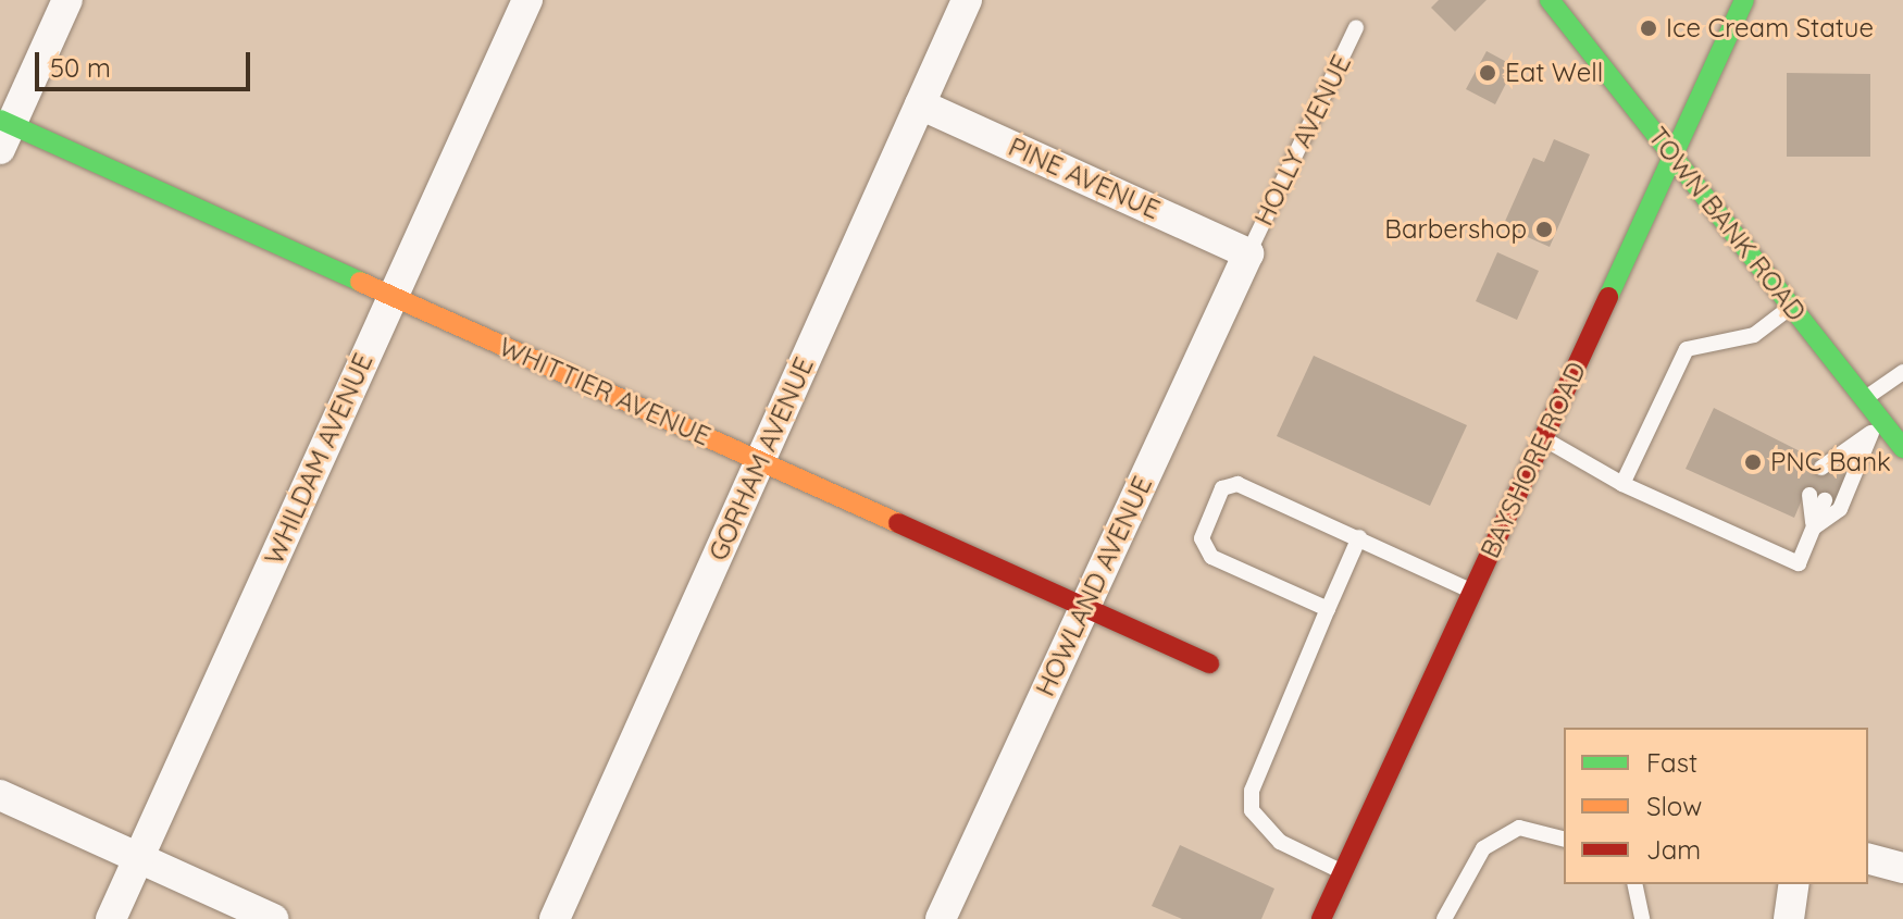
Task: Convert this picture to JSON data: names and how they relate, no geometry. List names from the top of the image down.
{
  "streets": {
    "street": [
      "PINE AVENUE",
      "TOWN BANK ROAD",
      "WHITTIER AVENUE",
      "WHILDAM AVENUE",
      "GORHAM AVENUE",
      "BAYSHORE ROAD",
      "HOWLAND AVENUE"
    ],
    "lane": ["HOLLY AVENUE"]
  },
  "crossings": [
    ["HOLLY AVENUE", "PINE AVENUE"],
    ["HOLLY AVENUE", "HOWLAND AVENUE"],
    ["PINE AVENUE", "GORHAM AVENUE"],
    ["PINE AVENUE", "HOWLAND AVENUE"],
    ["TOWN BANK ROAD", "BAYSHORE ROAD"],
    ["WHITTIER AVENUE", "WHILDAM AVENUE"],
    ["WHITTIER AVENUE", "GORHAM AVENUE"],
    ["WHITTIER AVENUE", "HOWLAND AVENUE"]
  ],
  "places": [
    "Ice Cream Statue",
    "Eat Well",
    "Barbershop",
    "PNC Bank"
  ],
  "legend": ["Fast", "Slow", "Jam"],
  "scale_bar": "50 m"
}
